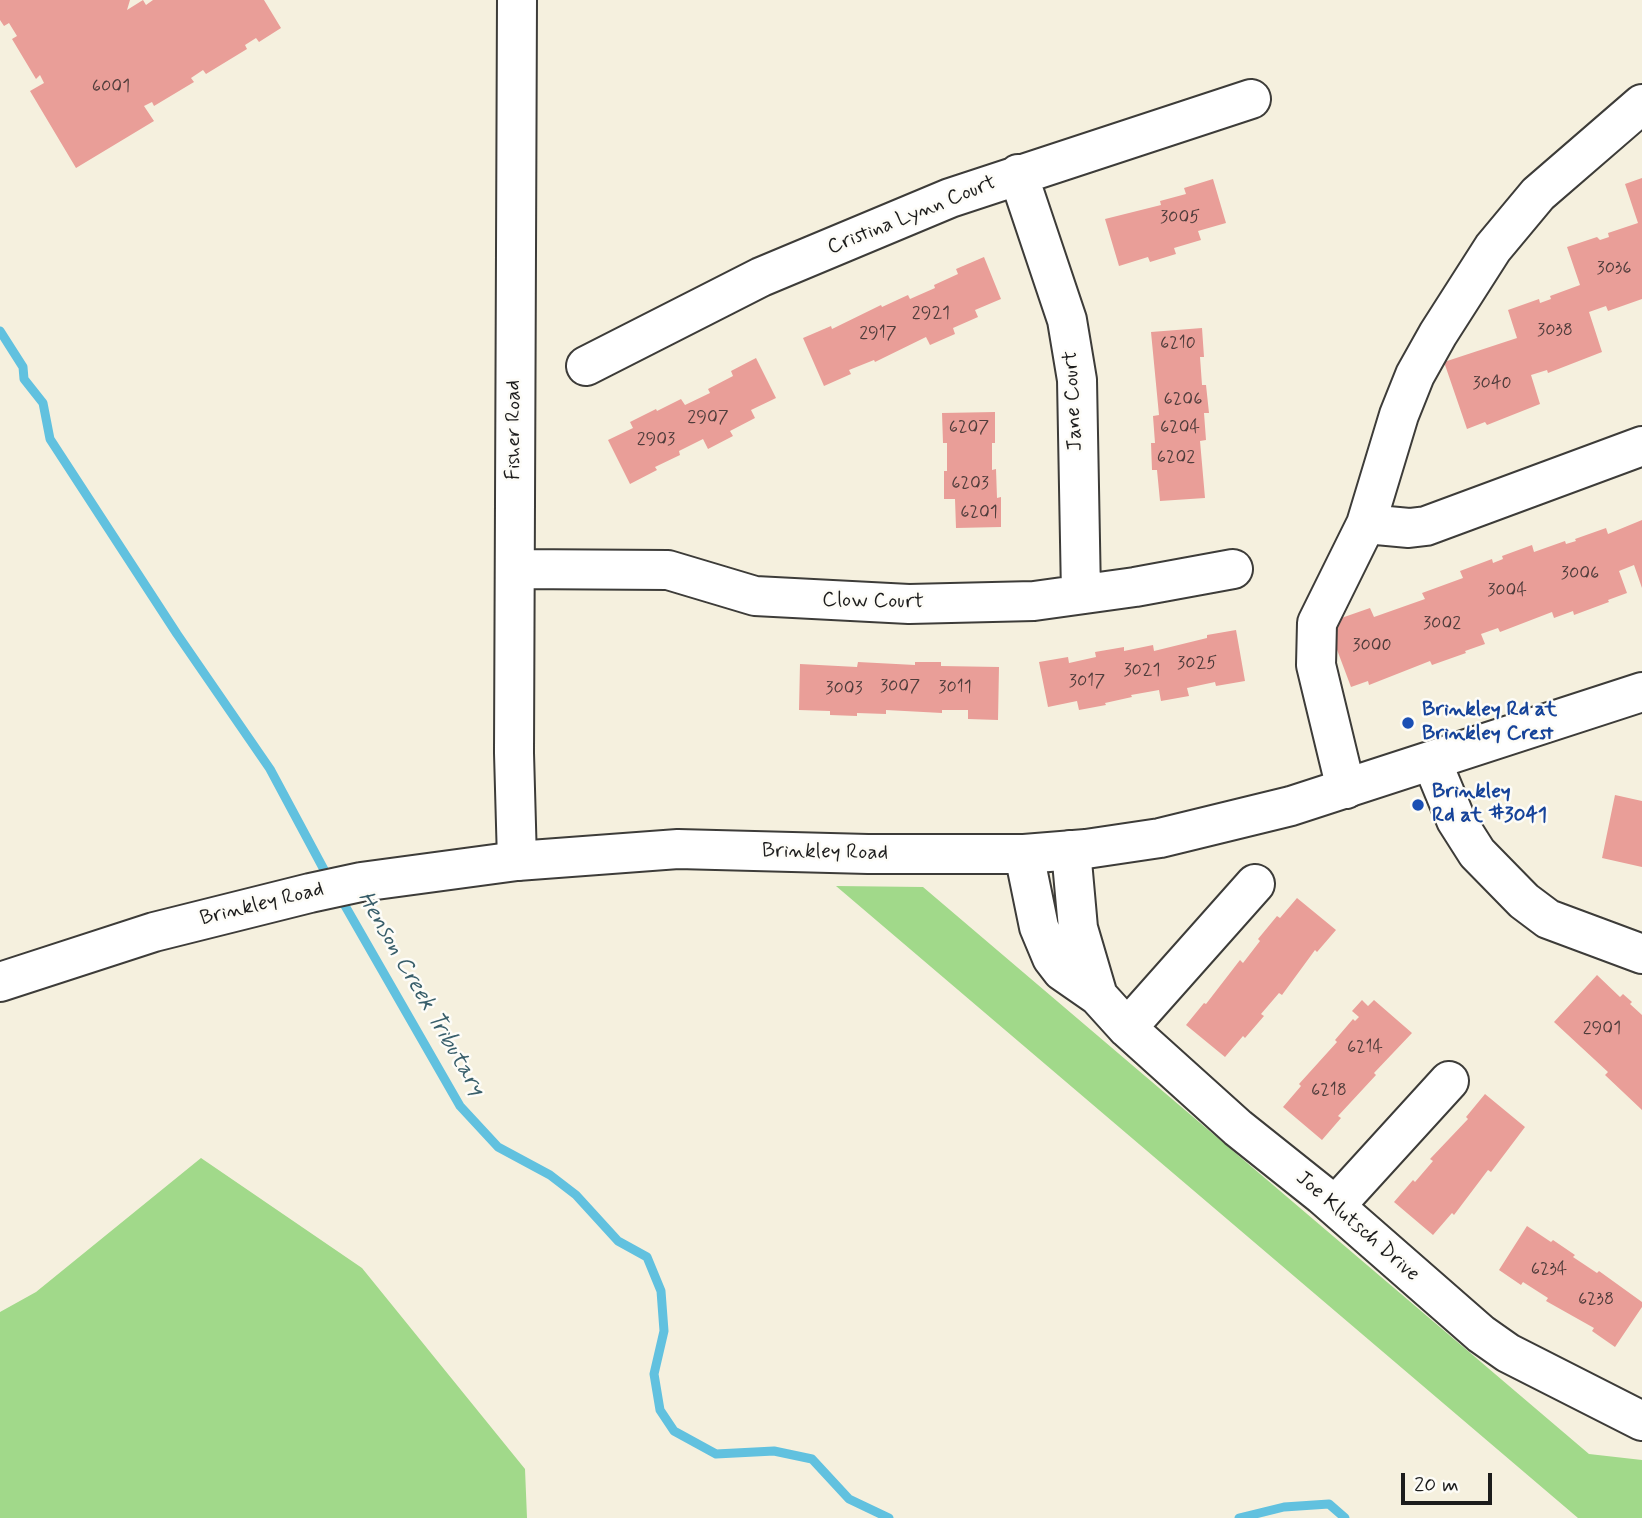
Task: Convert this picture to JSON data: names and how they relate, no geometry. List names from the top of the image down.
{
  "streets": {
    "street": [
      "Cristina Lynn Court",
      "Jane Court",
      "Fisher Road",
      "Clow Court",
      "Brinkley Road",
      "Joe Klutsch Drive"
    ]
  },
  "crossings": [
    ["Cristina Lynn Court", "Jane Court"],
    ["Jane Court", "Clow Court"],
    ["Fisher Road", "Clow Court"],
    ["Fisher Road", "Brinkley Road"],
    ["Brinkley Road", "Joe Klutsch Drive"]
  ],
  "water": ["Henson Creek Tributary"],
  "places": ["Brinkley Rd at Brinkley Crest", "Brinkley Rd at #3041"],
  "house_numbers": [
    "6001",
    "3005",
    "3036",
    "2921",
    "3038",
    "2917",
    "6210",
    "3040",
    "6206",
    "2907",
    "6207",
    "6204",
    "2903",
    "6202",
    "6203",
    "6201",
    "3006",
    "3004",
    "3002",
    "3000",
    "3025",
    "3021",
    "3017",
    "3007",
    "3011",
    "3003",
    "2901",
    "6214",
    "6218",
    "6234",
    "6238"
  ],
  "scale_bar": "20 m"
}
